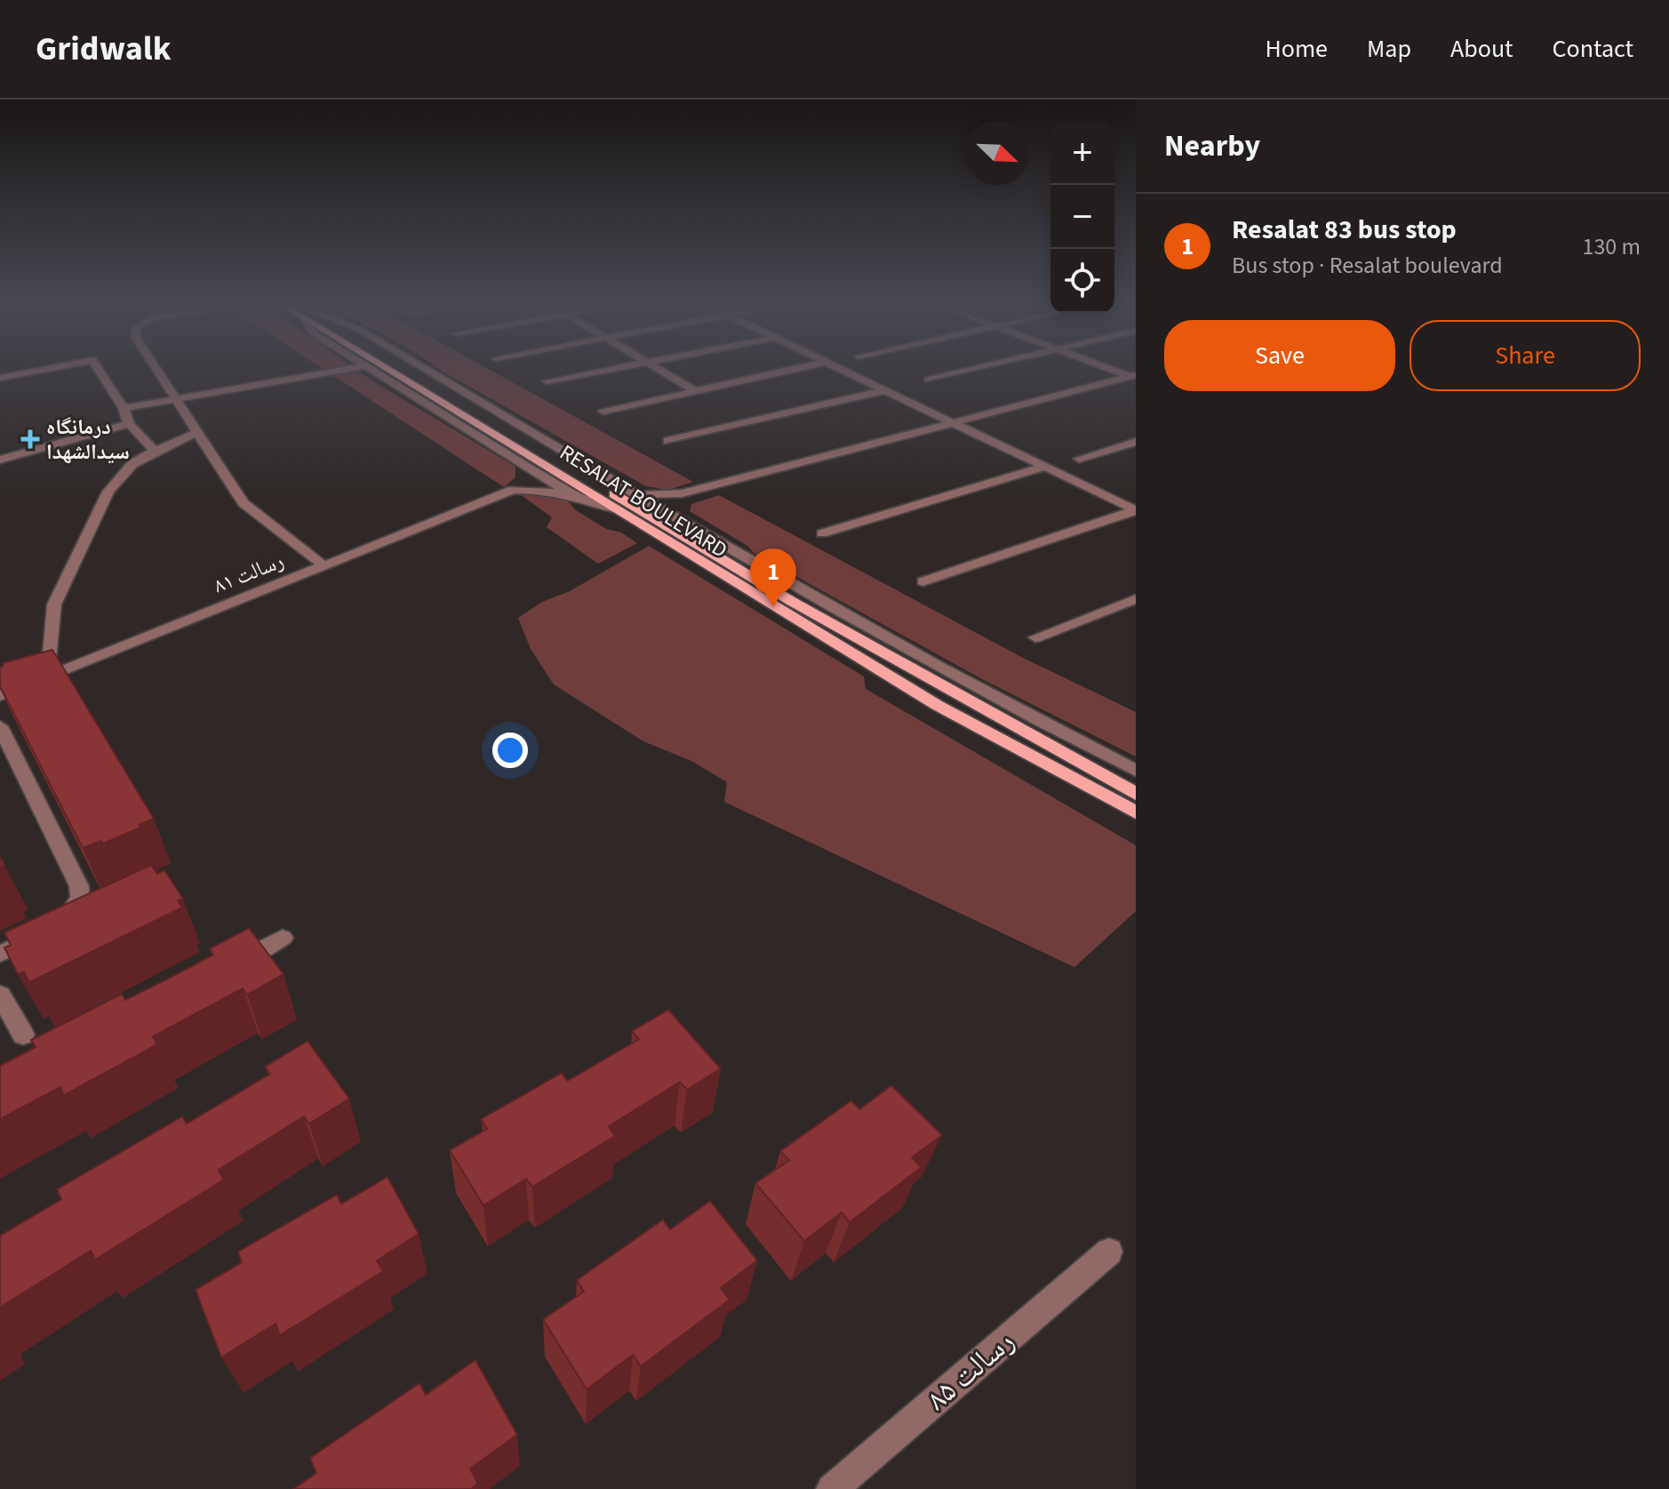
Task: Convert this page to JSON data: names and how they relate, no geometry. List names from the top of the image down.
{
  "streets": {
    "main road": ["RESALAT BOULEVARD"],
    "street": ["رسالت ۸۱", "رسالت ۸۵"]
  },
  "places": {
    "health": ["درمانگاه سیدالشهدا"]
  },
  "north": "bottom right",
  "page": {
    "header": "Gridwalk",
    "nav": [
      "Home",
      "Map",
      "About",
      "Contact"
    ],
    "heading": "Nearby",
    "map_buttons": ["+", "−"],
    "list": [
      {
        "mark": "1",
        "name": "Resalat 83 bus stop",
        "note": "Bus stop · Resalat boulevard",
        "value": "130 m"
      }
    ],
    "buttons": ["Save", "Share"],
    "pins": "1"
  }
}
